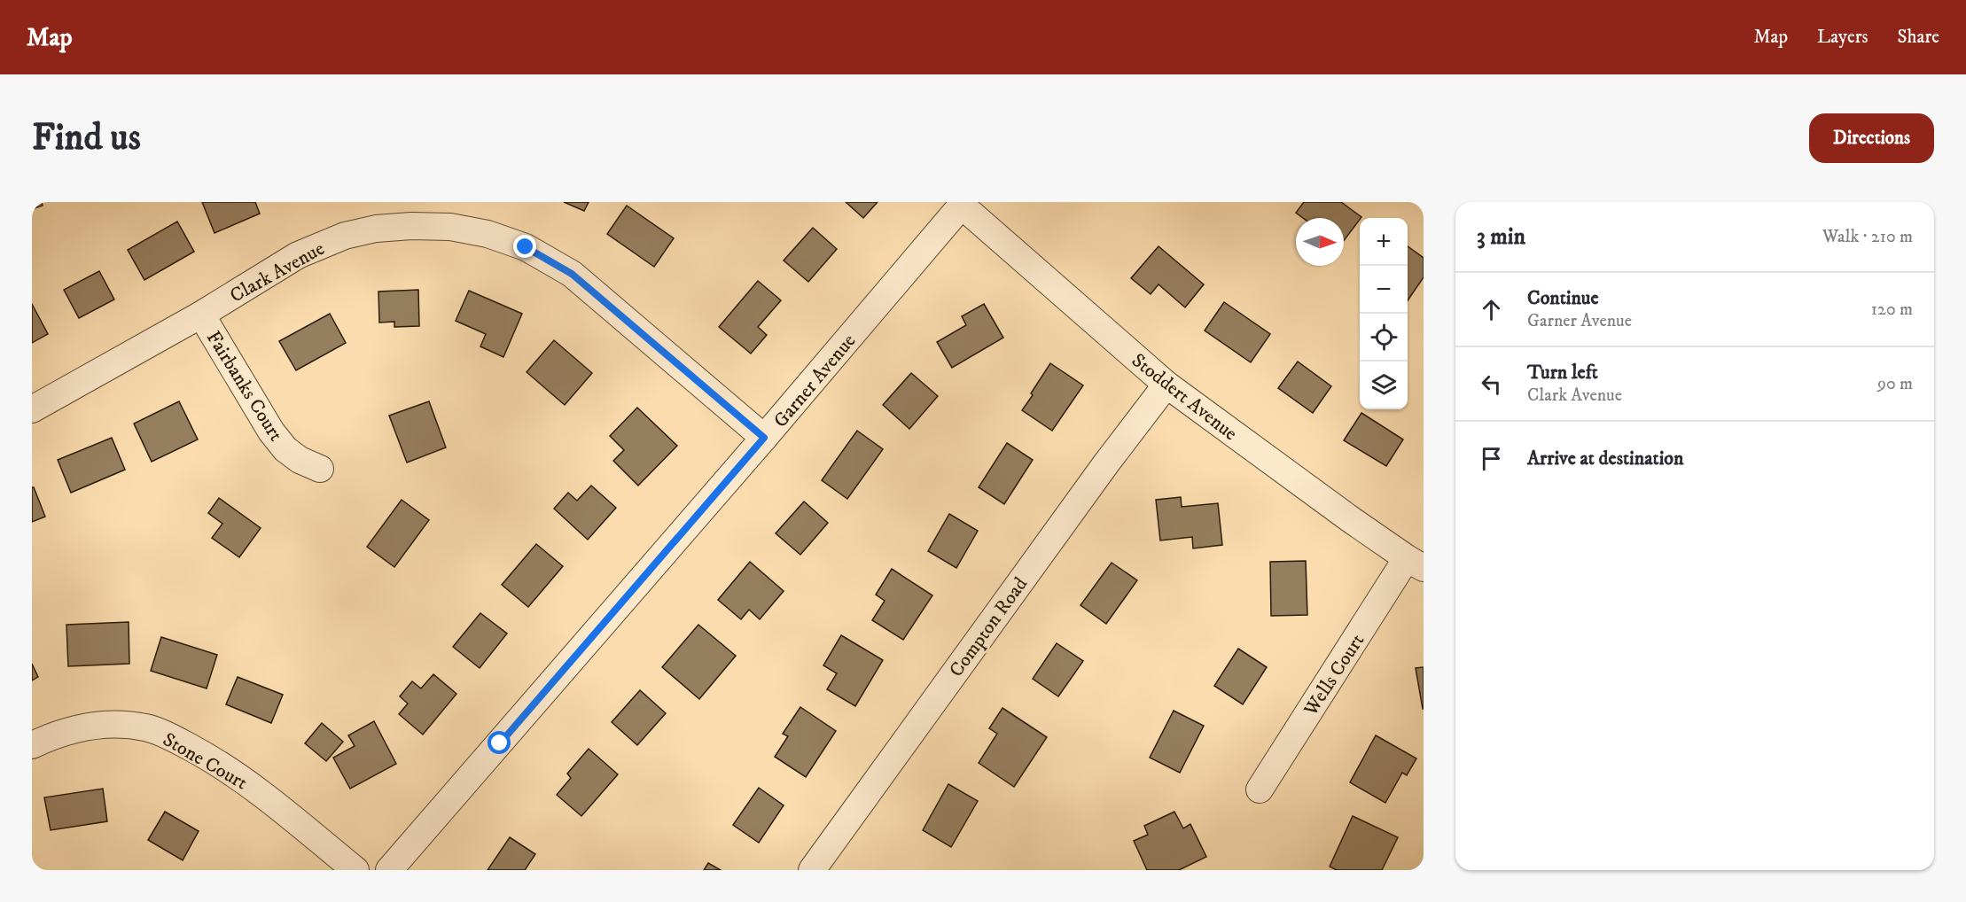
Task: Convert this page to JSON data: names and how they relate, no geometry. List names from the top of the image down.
{
  "streets": {
    "street": [
      "Clark Avenue",
      "Garner Avenue",
      "Fairbanks Court",
      "Stoddert Avenue",
      "Compton Road",
      "Wells Court",
      "Stone Court"
    ]
  },
  "crossings": [
    ["Clark Avenue", "Garner Avenue"],
    ["Clark Avenue", "Fairbanks Court"],
    ["Garner Avenue", "Stoddert Avenue"],
    ["Stoddert Avenue", "Compton Road"],
    ["Stoddert Avenue", "Wells Court"]
  ],
  "north": "right",
  "page": {
    "header": "Map",
    "nav": ["Map", "Layers", "Share"],
    "buttons": "Directions",
    "title": "Find us",
    "heading": ["3 min", "Walk · 210 m"],
    "map_buttons": ["+", "−"],
    "list": [
      ["Continue", "Garner Avenue", "120 m"],
      ["Turn left", "Clark Avenue", "90 m"],
      "Arrive at destination"
    ]
  }
}
